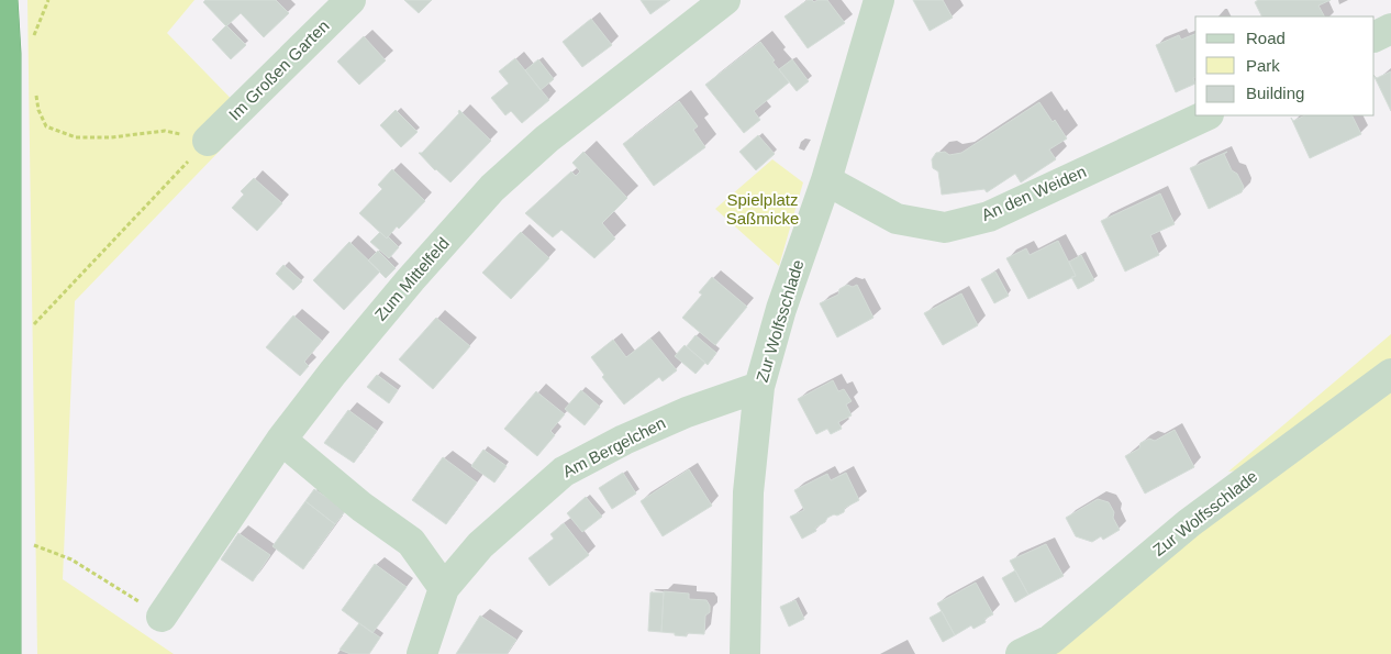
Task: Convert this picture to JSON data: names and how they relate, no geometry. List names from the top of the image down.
{
  "streets": {
    "street": [
      "Im Großen Garten",
      "An den Weiden",
      "Zum Mittelfeld",
      "Zur Wolfsschlade",
      "Am Bergelchen"
    ]
  },
  "crossings": [
    ["An den Weiden", "Zur Wolfsschlade"],
    ["Zur Wolfsschlade", "Am Bergelchen"]
  ],
  "parks": ["Spielplatz Saßmicke"],
  "legend": ["Road", "Park", "Building"]
}
